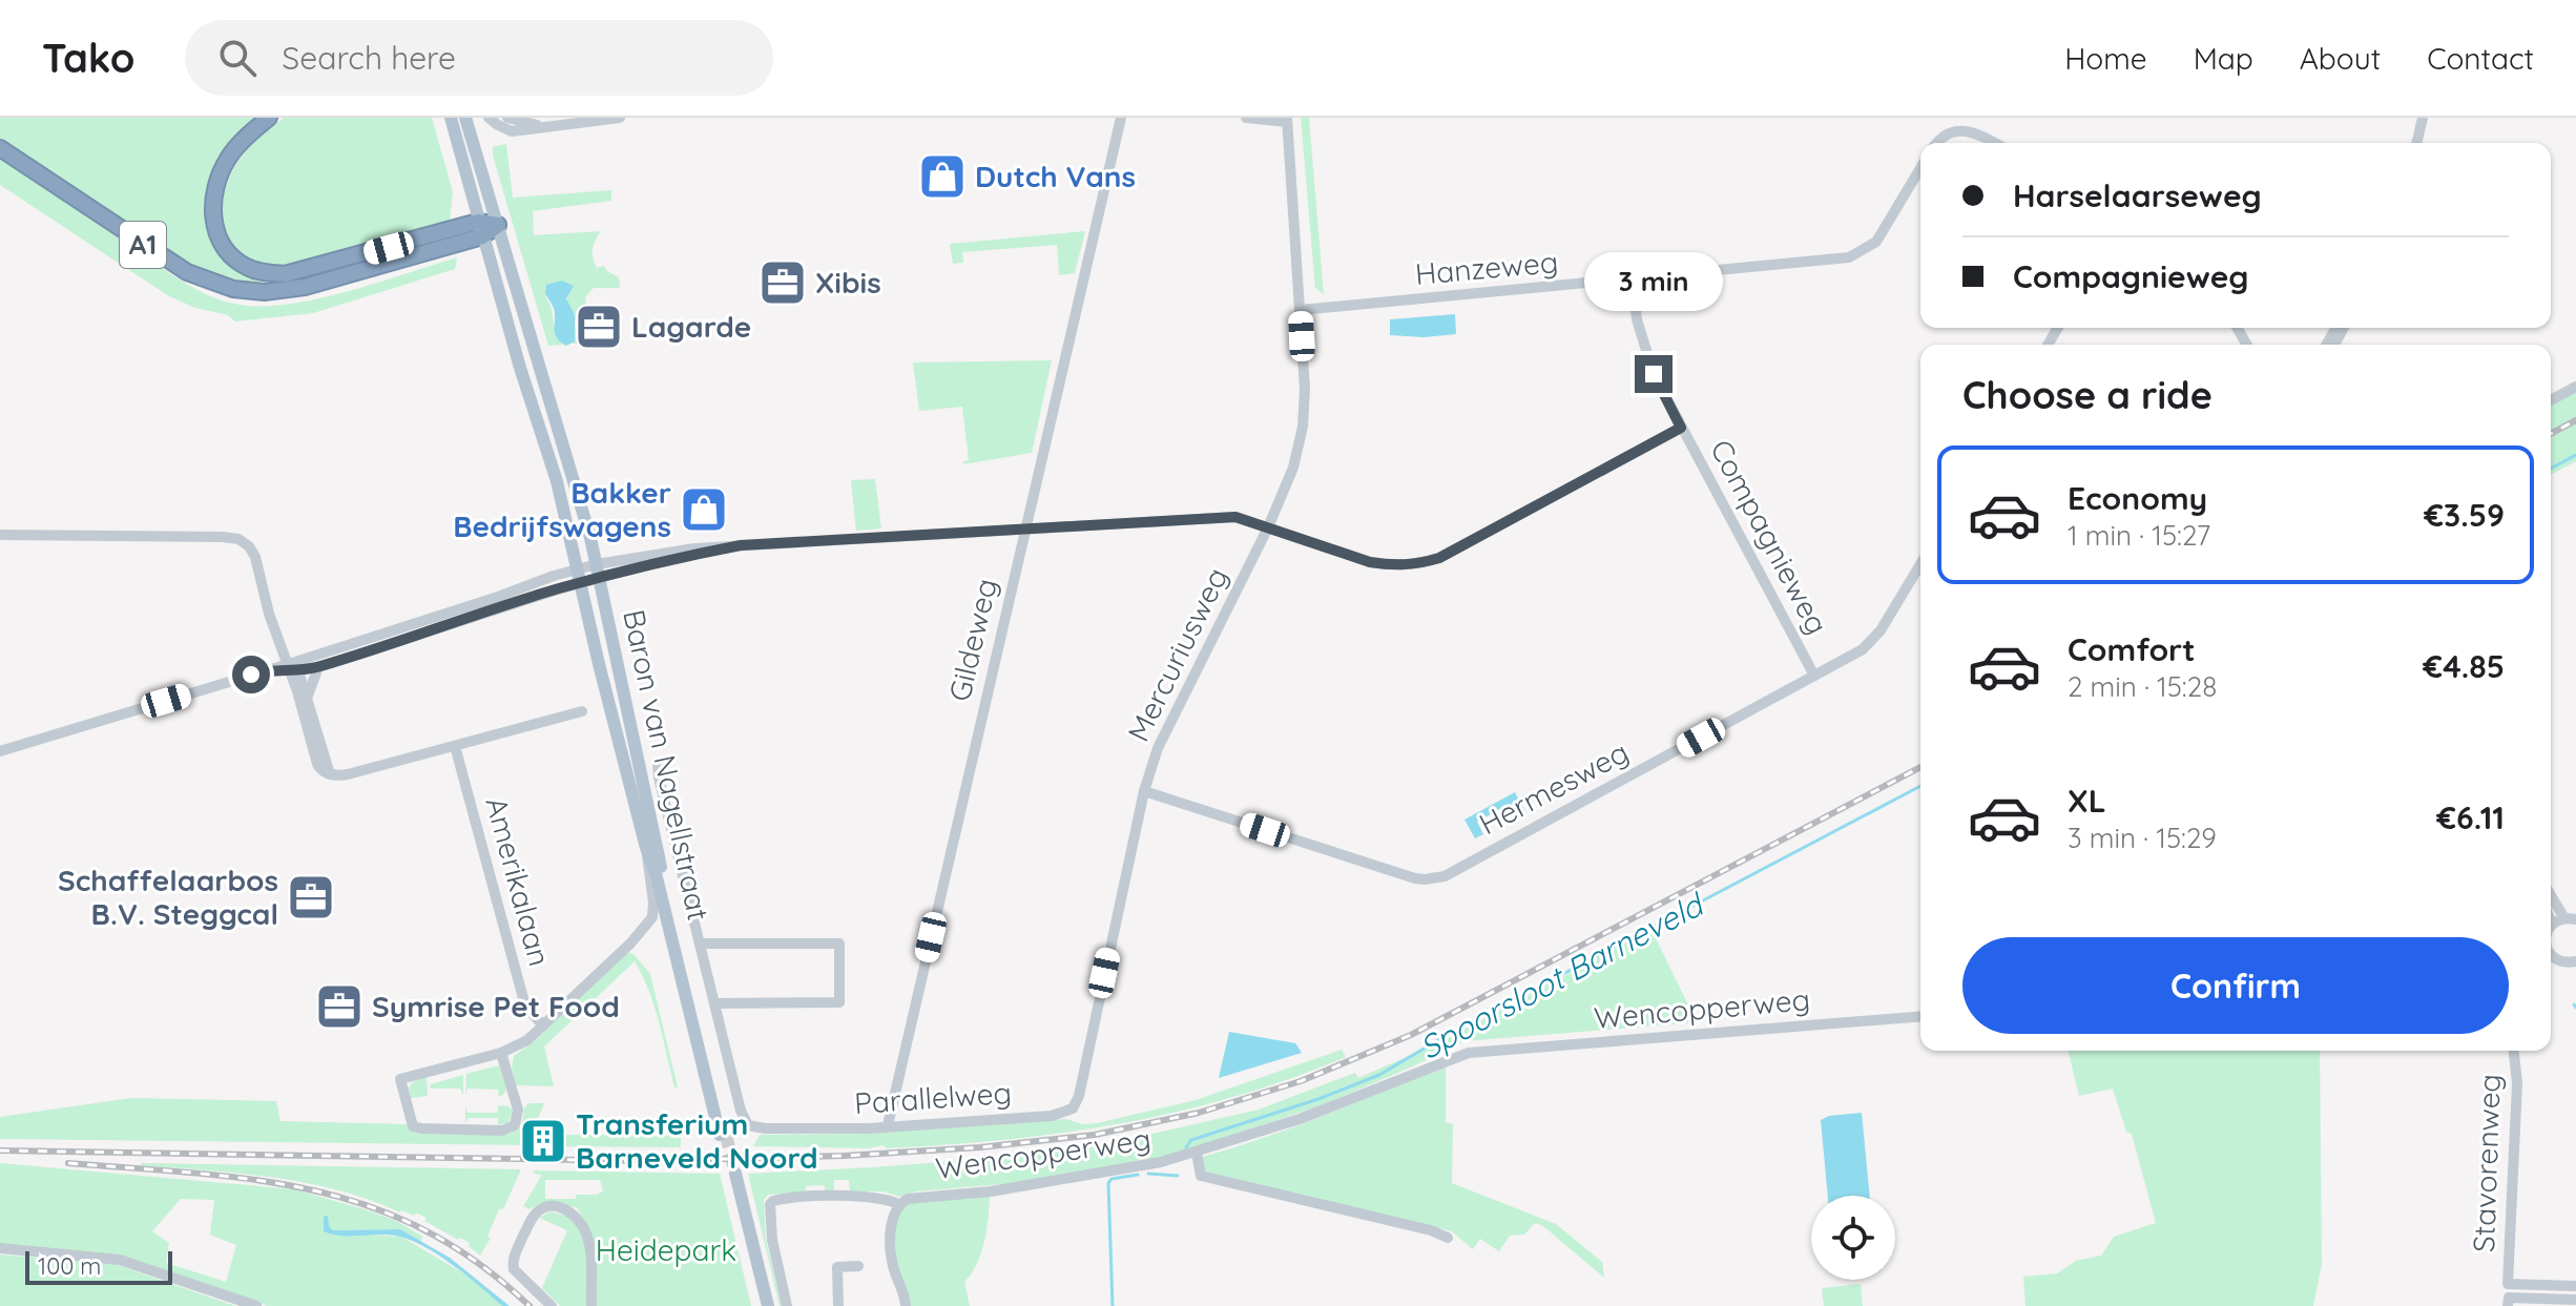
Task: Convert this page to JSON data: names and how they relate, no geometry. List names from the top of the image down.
{
  "streets": {
    "highway": ["A1"],
    "main road": ["Baron van Nagellstraat"],
    "street": [
      "Hanzeweg",
      "Compagnieweg",
      "Gildeweg",
      "Mercuriusweg",
      "Hermesweg",
      "Amerikalaan",
      "Wencopperweg",
      "Parallelweg",
      "Stavorenweg"
    ]
  },
  "crossings": [
    ["A1", "Baron van Nagellstraat"],
    ["Hanzeweg", "Compagnieweg"],
    ["Hanzeweg", "Mercuriusweg"],
    ["Compagnieweg", "Hermesweg"],
    ["Gildeweg", "Parallelweg"],
    ["Mercuriusweg", "Hermesweg"],
    ["Mercuriusweg", "Parallelweg"],
    ["Baron van Nagellstraat", "Amerikalaan"]
  ],
  "water": ["Spoorsloot Barneveld"],
  "parks": ["Heidepark"],
  "places": {
    "shop": ["Dutch Vans", "Bakker Bedrijfswagens"],
    "office": [
      "Xibis",
      "Lagarde",
      "Schaffelaarbos B.V. Steggcal",
      "Symrise Pet Food"
    ],
    "building": ["Transferium Barneveld Noord"]
  },
  "scale_bar": "100 m",
  "page": {
    "header": "Tako",
    "search": "Search here",
    "nav": [
      "Home",
      "Map",
      "About",
      "Contact"
    ],
    "banner": ["Harselaarseweg", "Compagnieweg"],
    "bubble": "3 min",
    "heading": "Choose a ride",
    "list": [
      {
        "name": "Economy",
        "note": "1 min · 15:27",
        "value": "€3.59"
      },
      {
        "name": "Comfort",
        "note": "2 min · 15:28",
        "value": "€4.85"
      },
      {
        "name": "XL",
        "note": "3 min · 15:29",
        "value": "€6.11"
      }
    ],
    "buttons": "Confirm",
    "scale": "100 m"
  }
}
